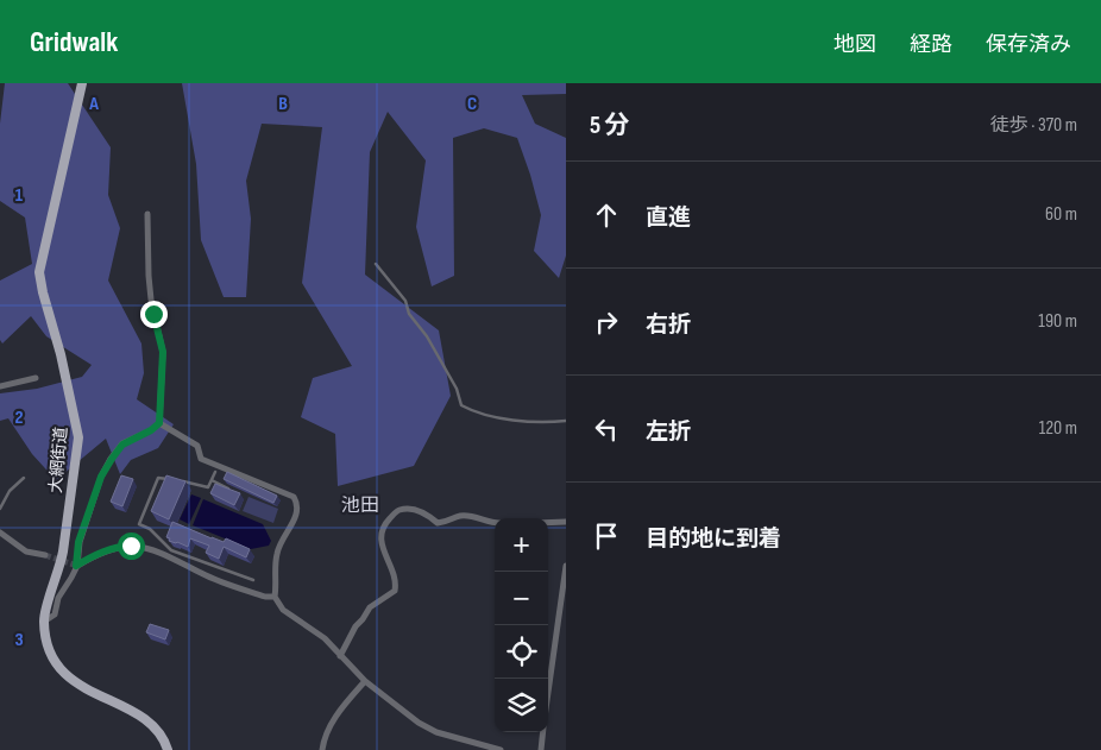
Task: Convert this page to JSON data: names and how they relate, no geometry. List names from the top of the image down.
{
  "streets": {
    "main road": ["大網街道"]
  },
  "districts": ["池田"],
  "page": {
    "header": "Gridwalk",
    "nav": ["地図", "経路", "保存済み"],
    "heading": ["5 分", "徒歩 · 370 m"],
    "list": [
      ["直進", "60 m"],
      ["右折", "190 m"],
      ["左折", "120 m"],
      "目的地に到着"
    ],
    "map_buttons": ["+", "−"]
  },
  "grid": {
    "columns": ["A", "B", "C"],
    "rows": ["1", "2", "3"]
  }
}
